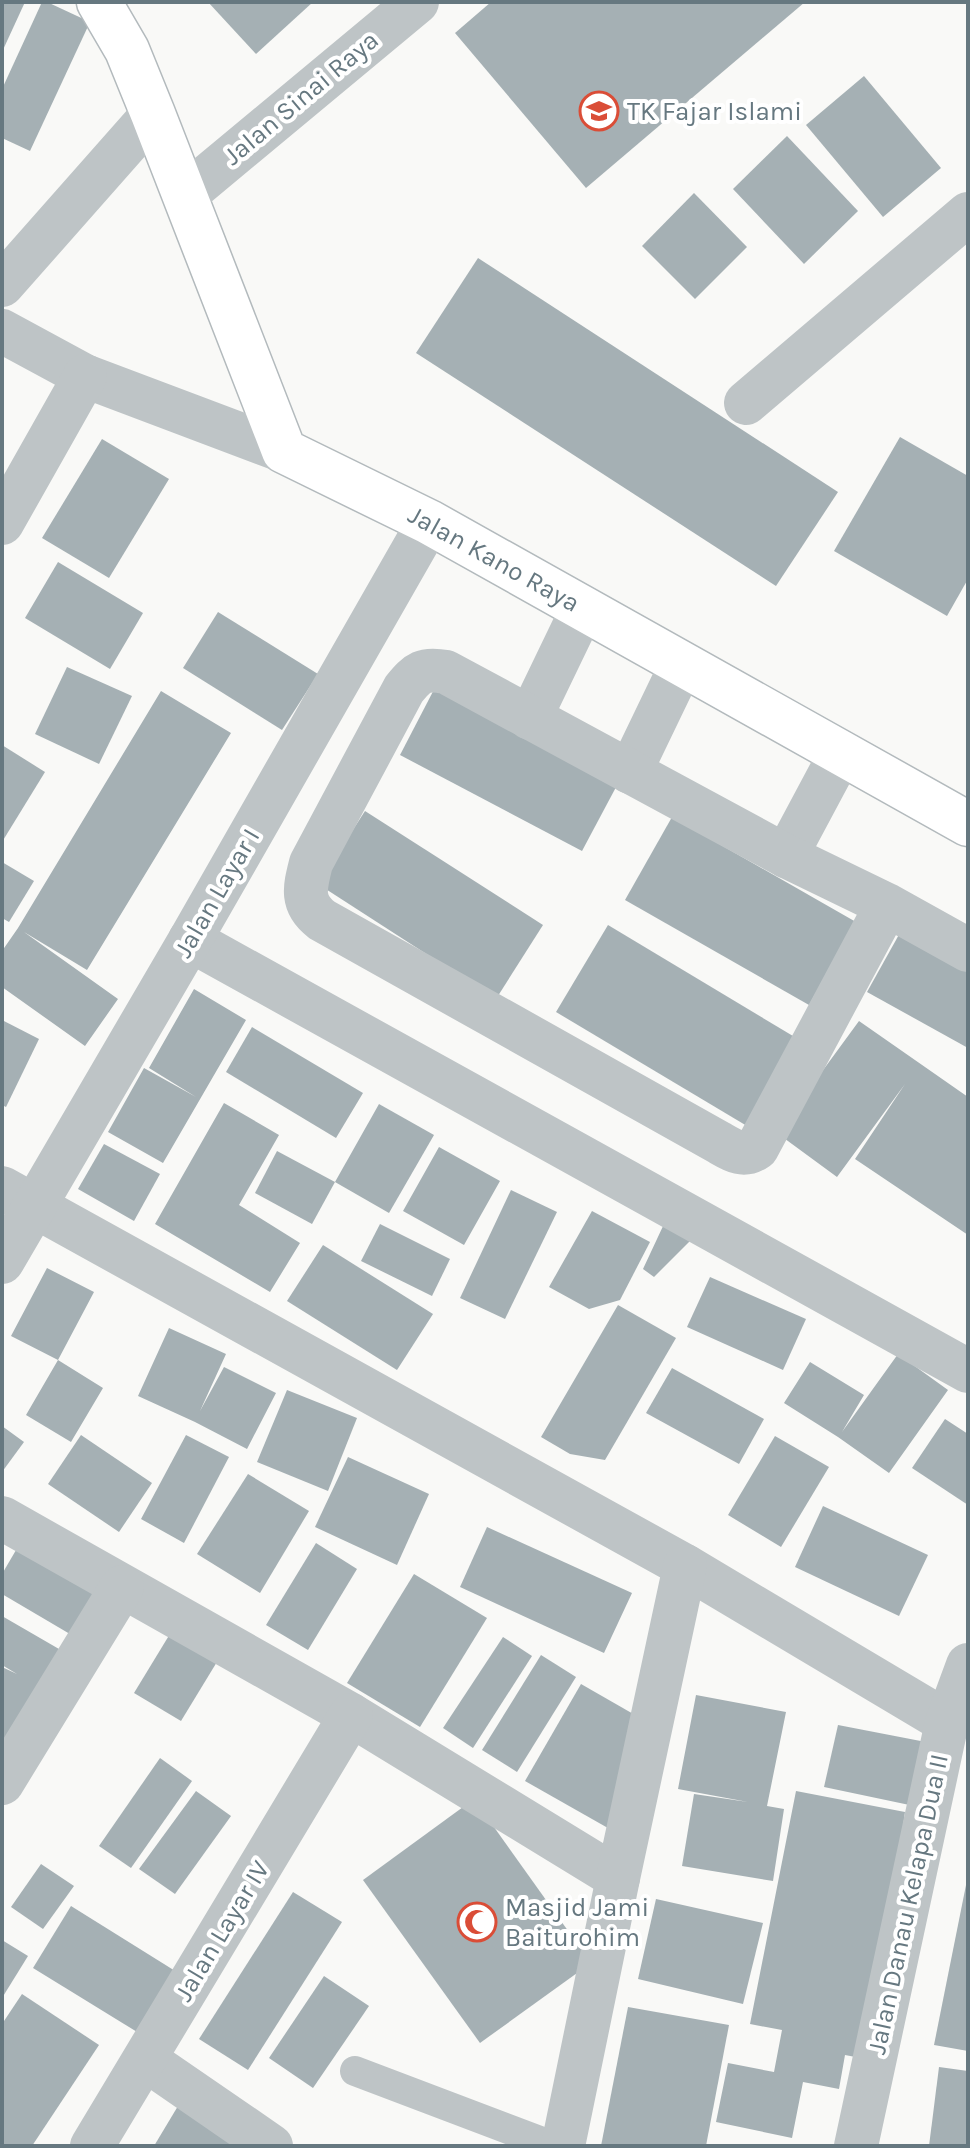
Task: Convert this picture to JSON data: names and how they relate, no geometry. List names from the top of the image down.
{
  "streets": {
    "street": [
      "Jalan Sinai Raya",
      "Jalan Kano Raya",
      "Jalan Layar I",
      "Jalan Danau Kelapa Dua II",
      "Jalan Layar IV"
    ]
  },
  "crossings": [
    ["Jalan Kano Raya", "Jalan Layar I"]
  ],
  "places": {
    "school or university": ["TK Fajar Islami"],
    "mosque": ["Masjid Jami Baiturohim"]
  }
}
